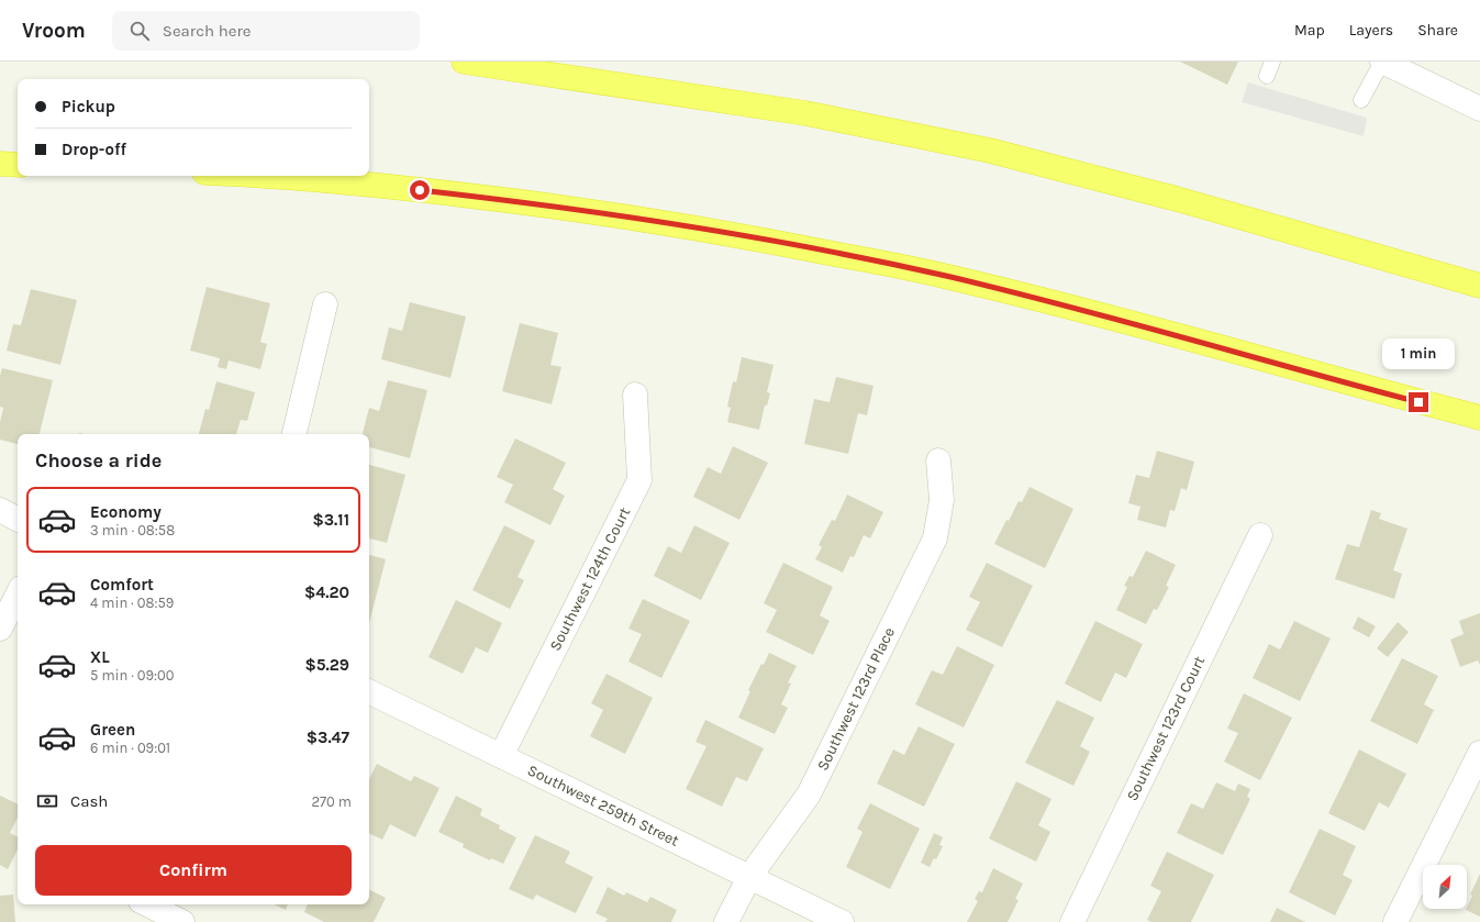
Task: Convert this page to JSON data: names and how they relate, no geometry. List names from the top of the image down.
{
  "streets": {
    "street": [
      "Southwest 124th Court",
      "Southwest 123rd Place",
      "Southwest 123rd Court",
      "Southwest 259th Street"
    ]
  },
  "crossings": [
    ["Southwest 124th Court", "Southwest 259th Street"],
    ["Southwest 123rd Place", "Southwest 259th Street"]
  ],
  "north": "top right",
  "page": {
    "header": "Vroom",
    "search": "Search here",
    "nav": ["Map", "Layers", "Share"],
    "banner": ["Pickup", "Drop-off"],
    "bubble": "1 min",
    "heading": "Choose a ride",
    "list": [
      {
        "name": "Economy",
        "note": "3 min · 08:58",
        "value": "$3.11"
      },
      {
        "name": "Comfort",
        "note": "4 min · 08:59",
        "value": "$4.20"
      },
      {
        "name": "XL",
        "note": "5 min · 09:00",
        "value": "$5.29"
      },
      {
        "name": "Green",
        "note": "6 min · 09:01",
        "value": "$3.47"
      }
    ],
    "pay": ["Cash", "270 m"],
    "buttons": "Confirm"
  }
}
